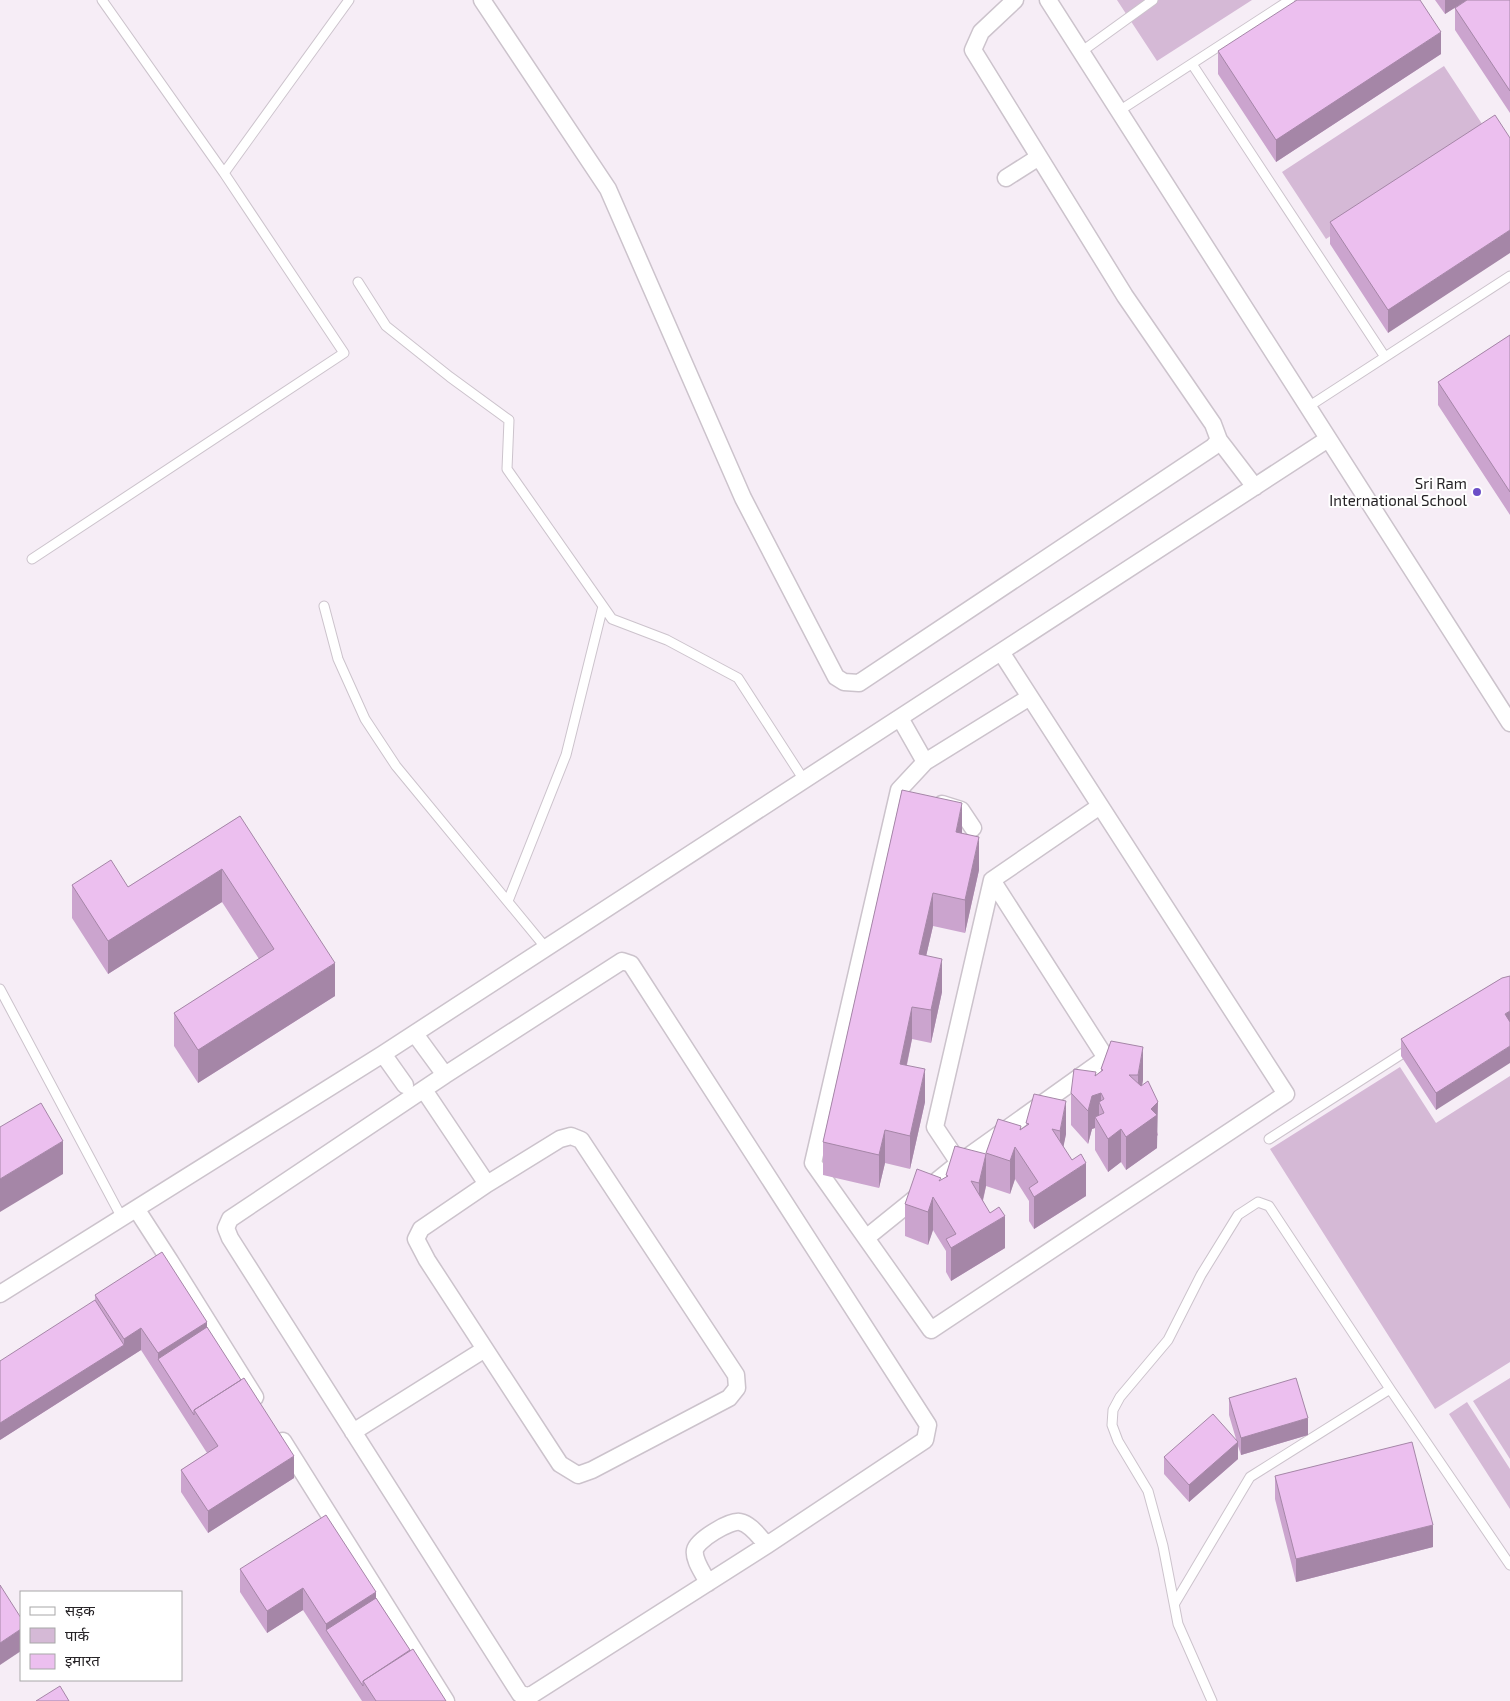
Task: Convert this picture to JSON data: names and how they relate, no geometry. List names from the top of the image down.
{
  "places": ["Sri Ram International School"],
  "legend": ["सड़क", "पार्क", "इमारत"]
}
